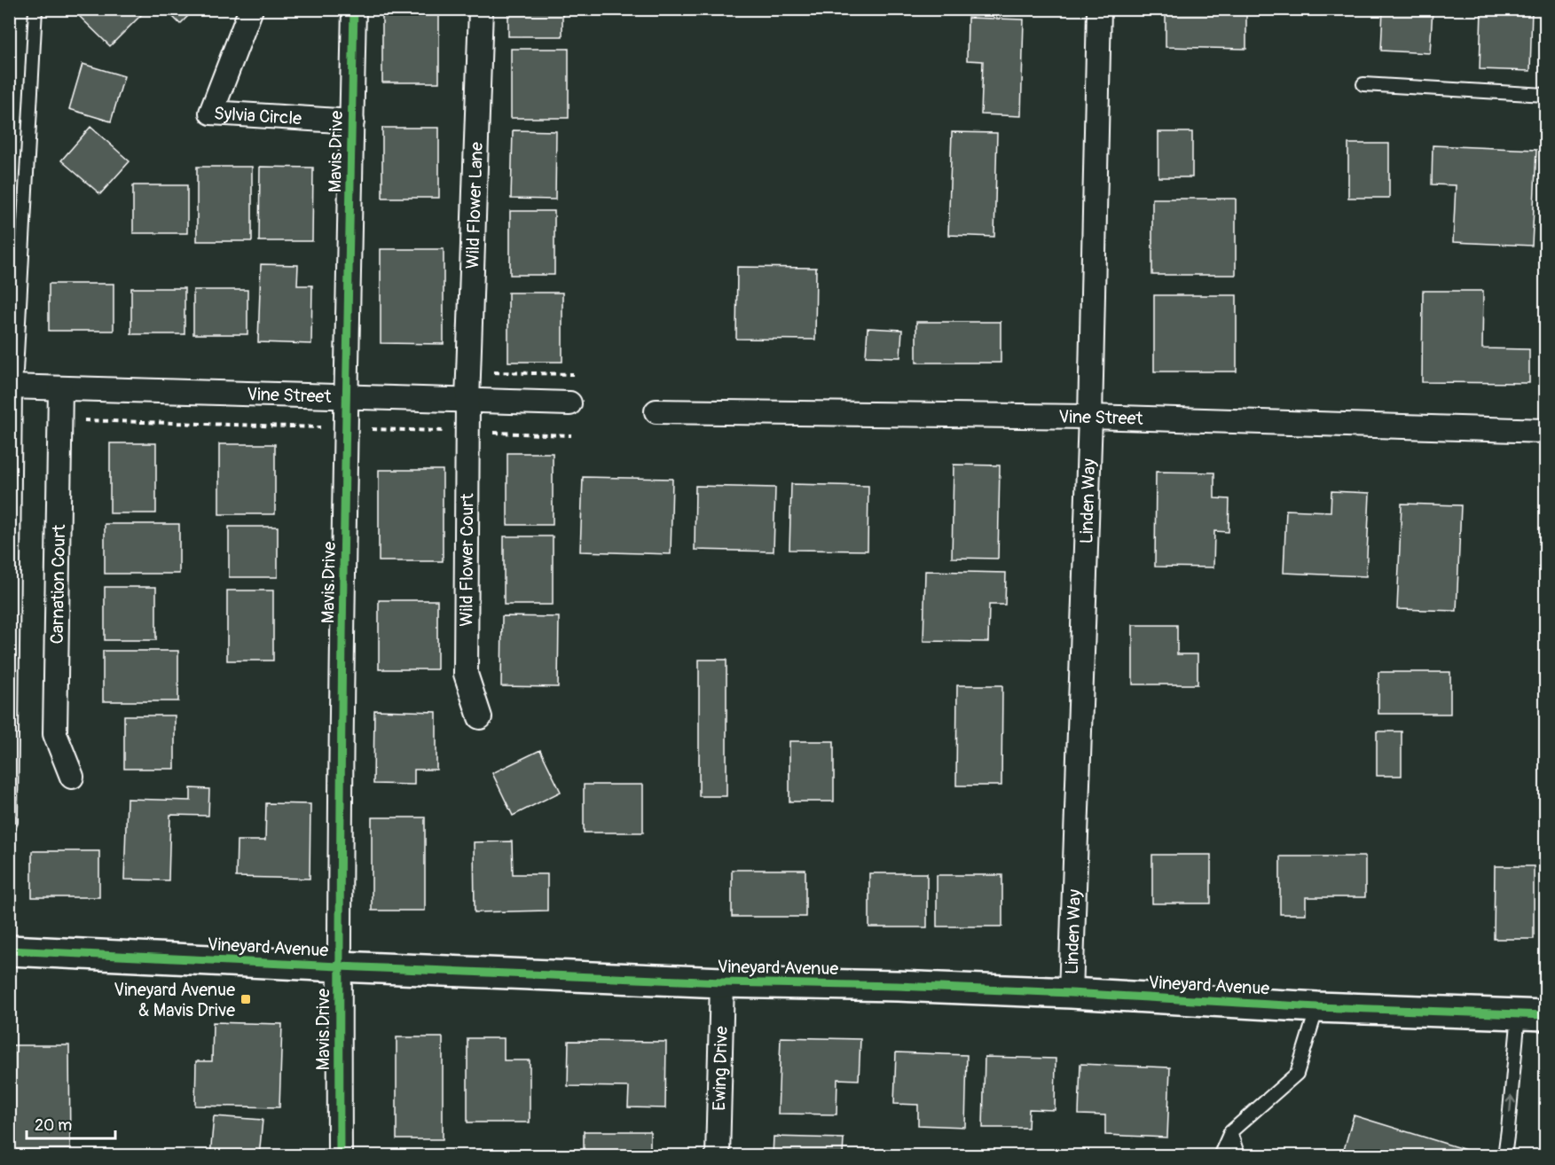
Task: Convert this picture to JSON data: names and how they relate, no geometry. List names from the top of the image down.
{
  "streets": {
    "street": [
      "Sylvia Circle",
      "Mavis Drive",
      "Wild Flower Lane",
      "Vine Street",
      "Linden Way",
      "Wild Flower Court",
      "Carnation Court",
      "Vineyard Avenue",
      "Ewing Drive"
    ]
  },
  "crossings": [
    ["Sylvia Circle", "Mavis Drive"],
    ["Mavis Drive", "Vine Street"],
    ["Mavis Drive", "Vineyard Avenue"],
    ["Wild Flower Lane", "Vine Street"],
    ["Wild Flower Lane", "Wild Flower Court"],
    ["Vine Street", "Linden Way"],
    ["Vine Street", "Wild Flower Court"],
    ["Vine Street", "Carnation Court"],
    ["Linden Way", "Vineyard Avenue"],
    ["Vineyard Avenue", "Ewing Drive"]
  ],
  "places": {
    "transit": ["Vineyard Avenue & Mavis Drive"]
  },
  "scale_bar": "20 m"
}
